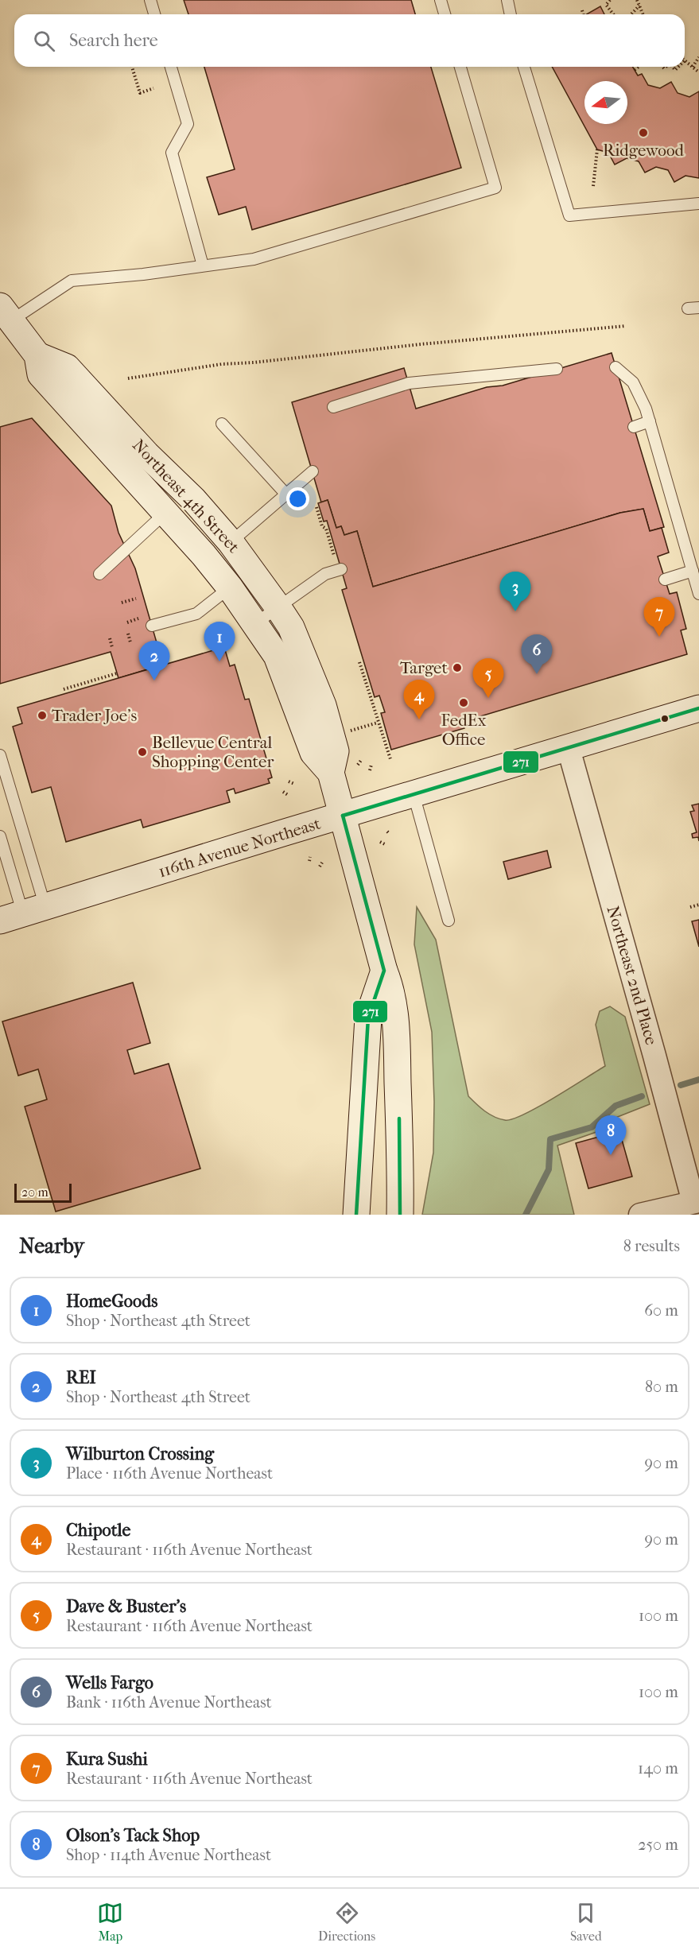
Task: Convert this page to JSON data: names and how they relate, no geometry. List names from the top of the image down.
{
  "streets": {
    "main road": ["Northeast 4th Street", "116th Avenue Northeast"],
    "street": ["Northeast 2nd Place"]
  },
  "crossings": [
    ["Northeast 4th Street", "116th Avenue Northeast"],
    ["116th Avenue Northeast", "Northeast 2nd Place"]
  ],
  "places": [
    "Ridgewood",
    "Target",
    "FedEx Office",
    "Trader Joe's",
    "Bellevue Central Shopping Center"
  ],
  "lines": ["transit line 271"],
  "scale_bar": "20 m",
  "north": "left",
  "page": {
    "search": "Search here",
    "pins": [
      "3",
      "7",
      "1",
      "6",
      "2",
      "5",
      "4",
      "8"
    ],
    "scale": "20 m",
    "heading": ["Nearby", "8 results"],
    "list": [
      {
        "mark": "1",
        "name": "HomeGoods",
        "note": "Shop · Northeast 4th Street",
        "value": "60 m"
      },
      {
        "mark": "2",
        "name": "REI",
        "note": "Shop · Northeast 4th Street",
        "value": "80 m"
      },
      {
        "mark": "3",
        "name": "Wilburton Crossing",
        "note": "Place · 116th Avenue Northeast",
        "value": "90 m"
      },
      {
        "mark": "4",
        "name": "Chipotle",
        "note": "Restaurant · 116th Avenue Northeast",
        "value": "90 m"
      },
      {
        "mark": "5",
        "name": "Dave & Buster's",
        "note": "Restaurant · 116th Avenue Northeast",
        "value": "100 m"
      },
      {
        "mark": "6",
        "name": "Wells Fargo",
        "note": "Bank · 116th Avenue Northeast",
        "value": "100 m"
      },
      {
        "mark": "7",
        "name": "Kura Sushi",
        "note": "Restaurant · 116th Avenue Northeast",
        "value": "140 m"
      },
      {
        "mark": "8",
        "name": "Olson's Tack Shop",
        "note": "Shop · 114th Avenue Northeast",
        "value": "250 m"
      }
    ],
    "nav": ["Map", "Directions", "Saved"]
  }
}
